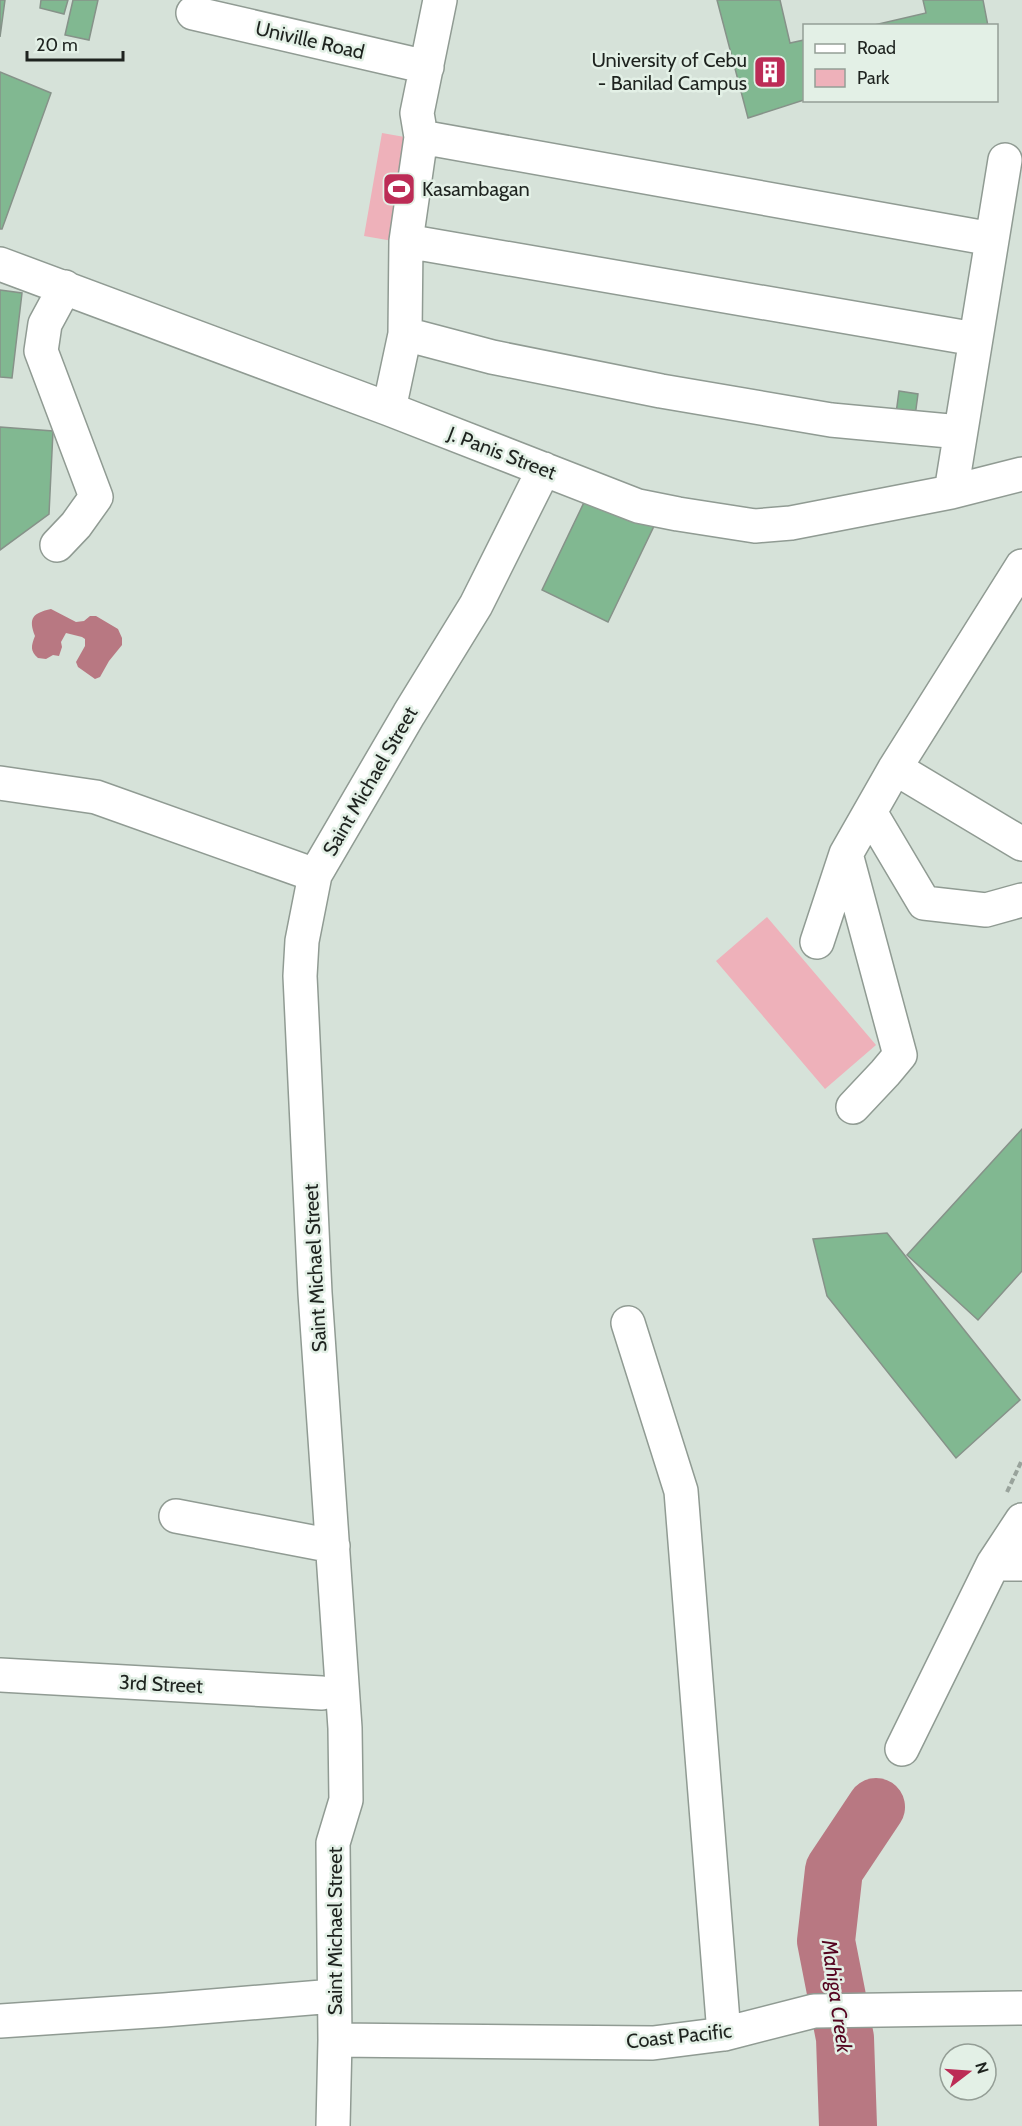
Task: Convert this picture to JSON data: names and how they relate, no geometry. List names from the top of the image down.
{
  "streets": {
    "street": [
      "Univille Road",
      "J. Panis Street",
      "Saint Michael Street",
      "3rd Street",
      "Coast Pacific"
    ]
  },
  "crossings": [
    ["J. Panis Street", "Saint Michael Street"],
    ["Saint Michael Street", "Coast Pacific"]
  ],
  "water": ["Mahiga Creek"],
  "places": {
    "building": ["University of Cebu - Banilad Campus"],
    "sports": ["Kasambagan"]
  },
  "legend": ["Road", "Park"],
  "scale_bar": "20 m",
  "north": "right"
}
